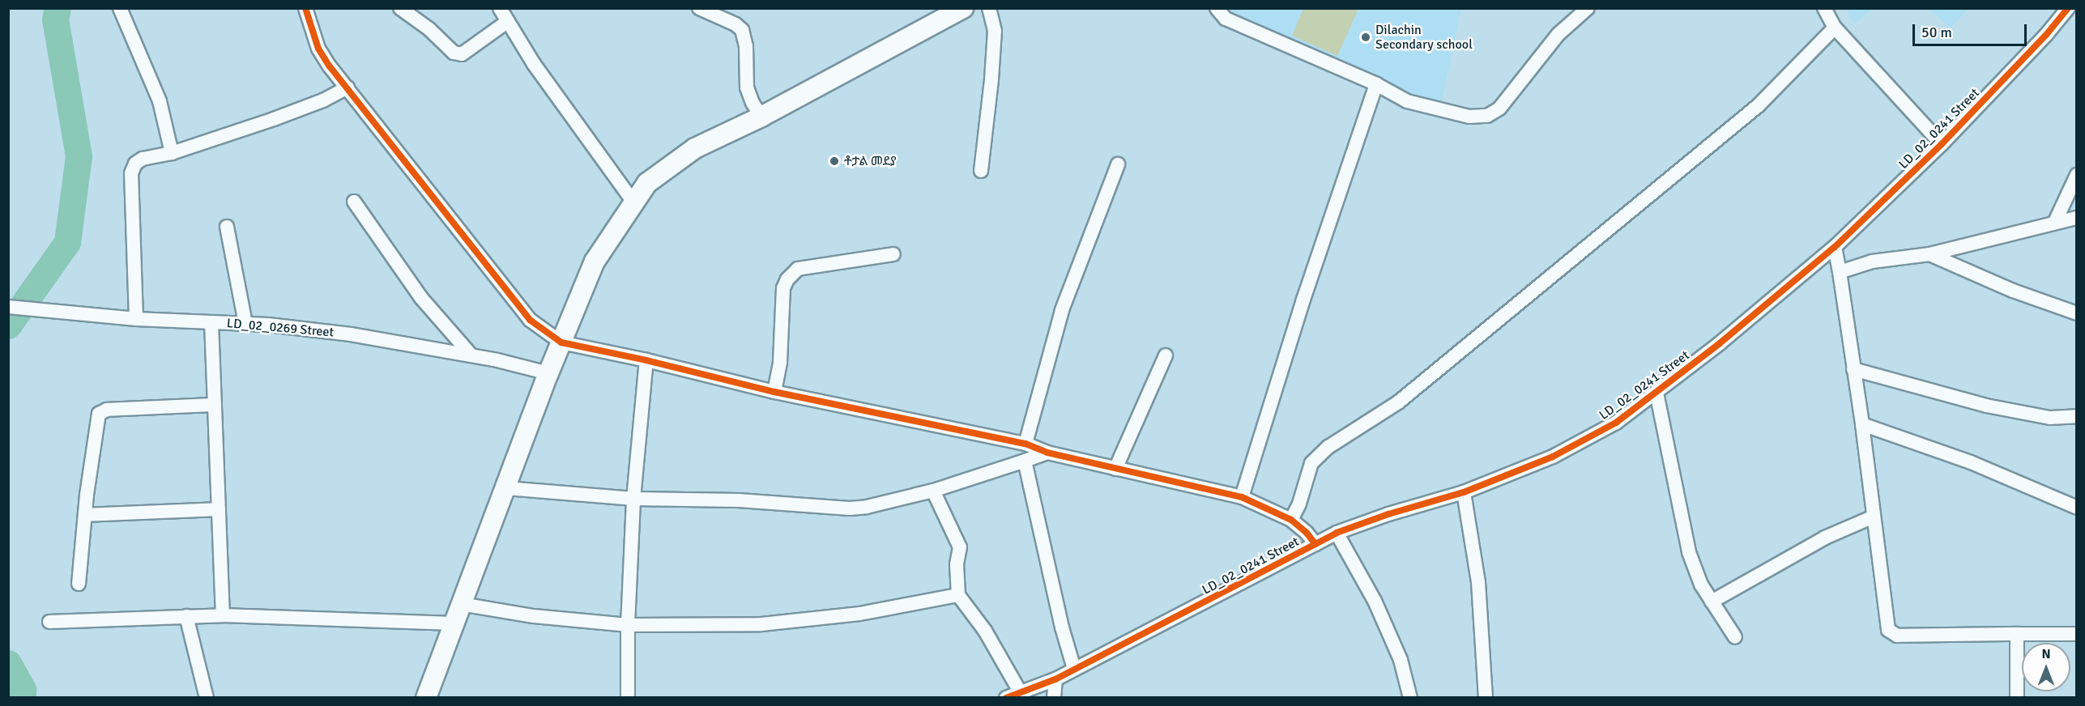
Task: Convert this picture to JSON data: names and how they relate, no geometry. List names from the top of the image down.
{
  "streets": {
    "street": ["LD_02_0241 Street", "LD_02_0269 Street"]
  },
  "places": ["Dilachin Secondary school", "ቶታል መደያ"],
  "scale_bar": "50 m",
  "north": "top"
}
